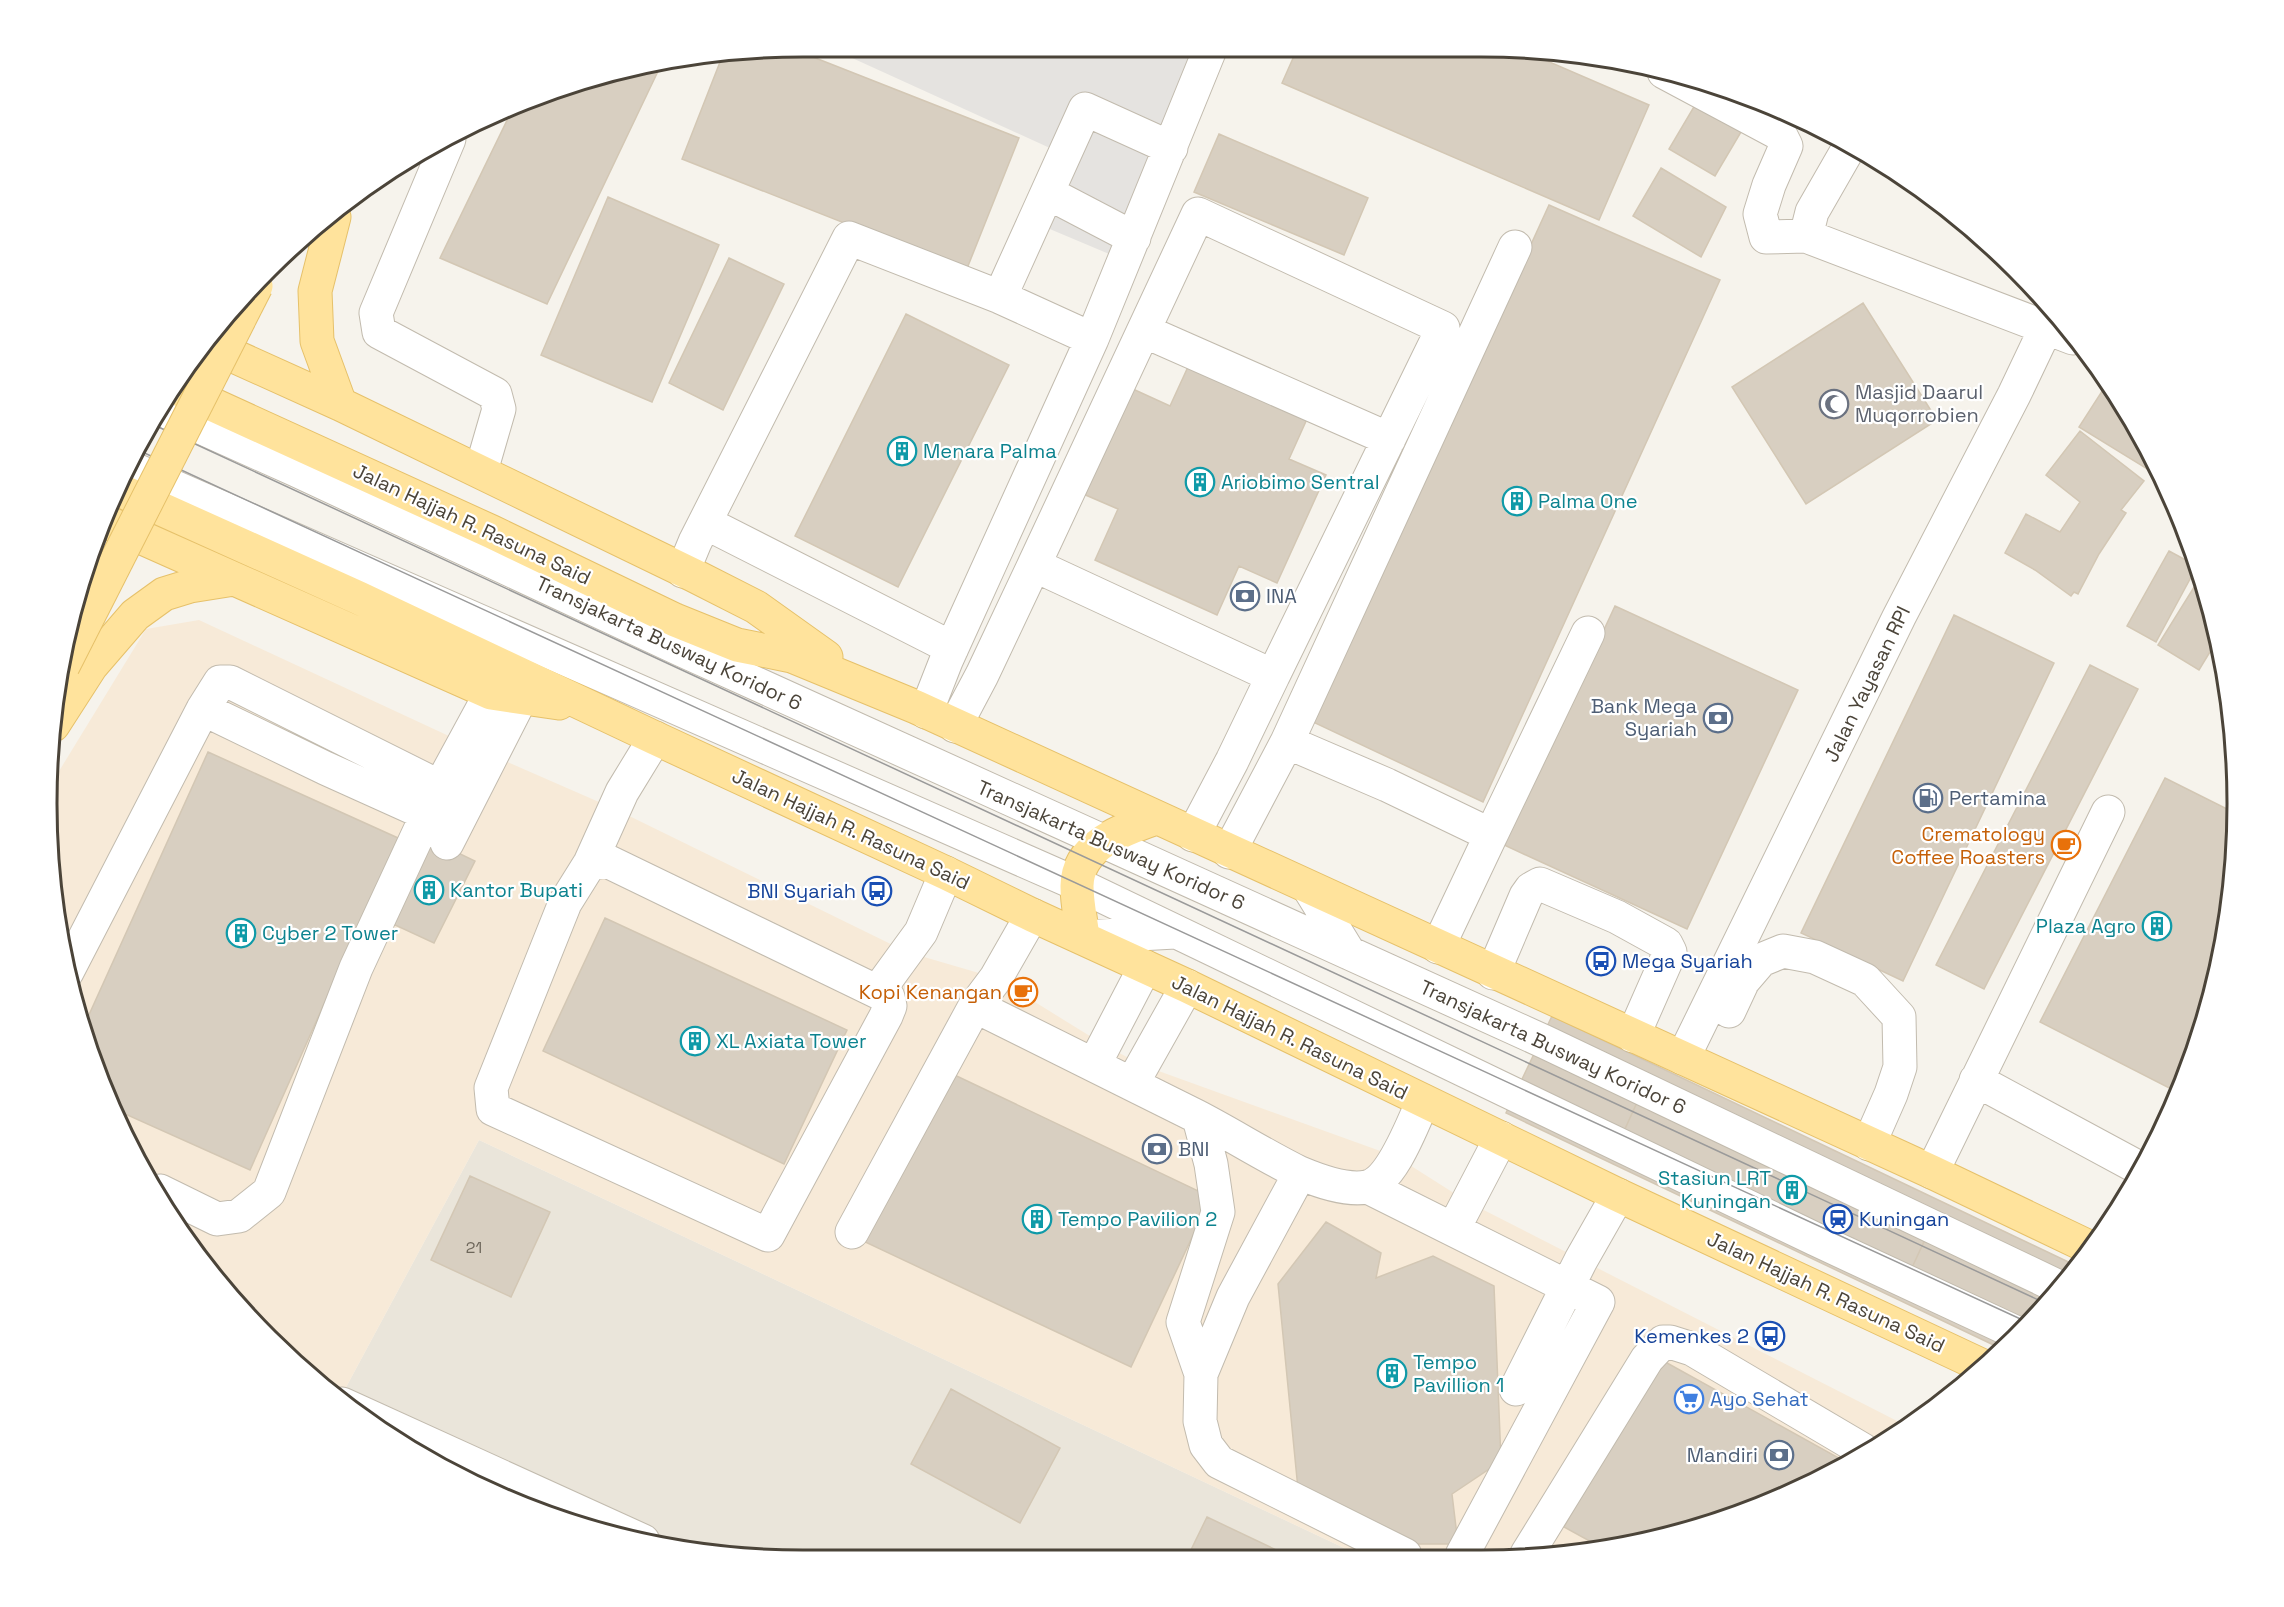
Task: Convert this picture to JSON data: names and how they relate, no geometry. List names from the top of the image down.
{
  "streets": {
    "main road": ["Jalan Hajjah R. Rasuna Said"],
    "street": ["Transjakarta Busway Koridor 6", "Jalan Yayasan RPI"]
  },
  "crossings": [
    ["Jalan Hajjah R. Rasuna Said", "Jalan Yayasan RPI"]
  ],
  "places": {
    "mosque": ["Masjid Daarul Muqorrobien"],
    "building": [
      "Menara Palma",
      "Ariobimo Sentral",
      "Palma One",
      "Kantor Bupati",
      "Plaza Agro",
      "Cyber 2 Tower",
      "XL Axiata Tower",
      "Stasiun LRT Kuningan",
      "Tempo Pavilion 2",
      "Tempo Pavillion 1"
    ],
    "bank": [
      "INA",
      "Bank Mega Syariah",
      "BNI",
      "Mandiri"
    ],
    "fuel station": ["Pertamina"],
    "cafe": ["Crematology Coffee Roasters", "Kopi Kenangan"],
    "bus stop": ["BNI Syariah", "Mega Syariah", "Kemenkes 2"],
    "station": ["Kuningan"],
    "supermarket": ["Ayo Sehat"]
  },
  "house_numbers": ["21"]
}
